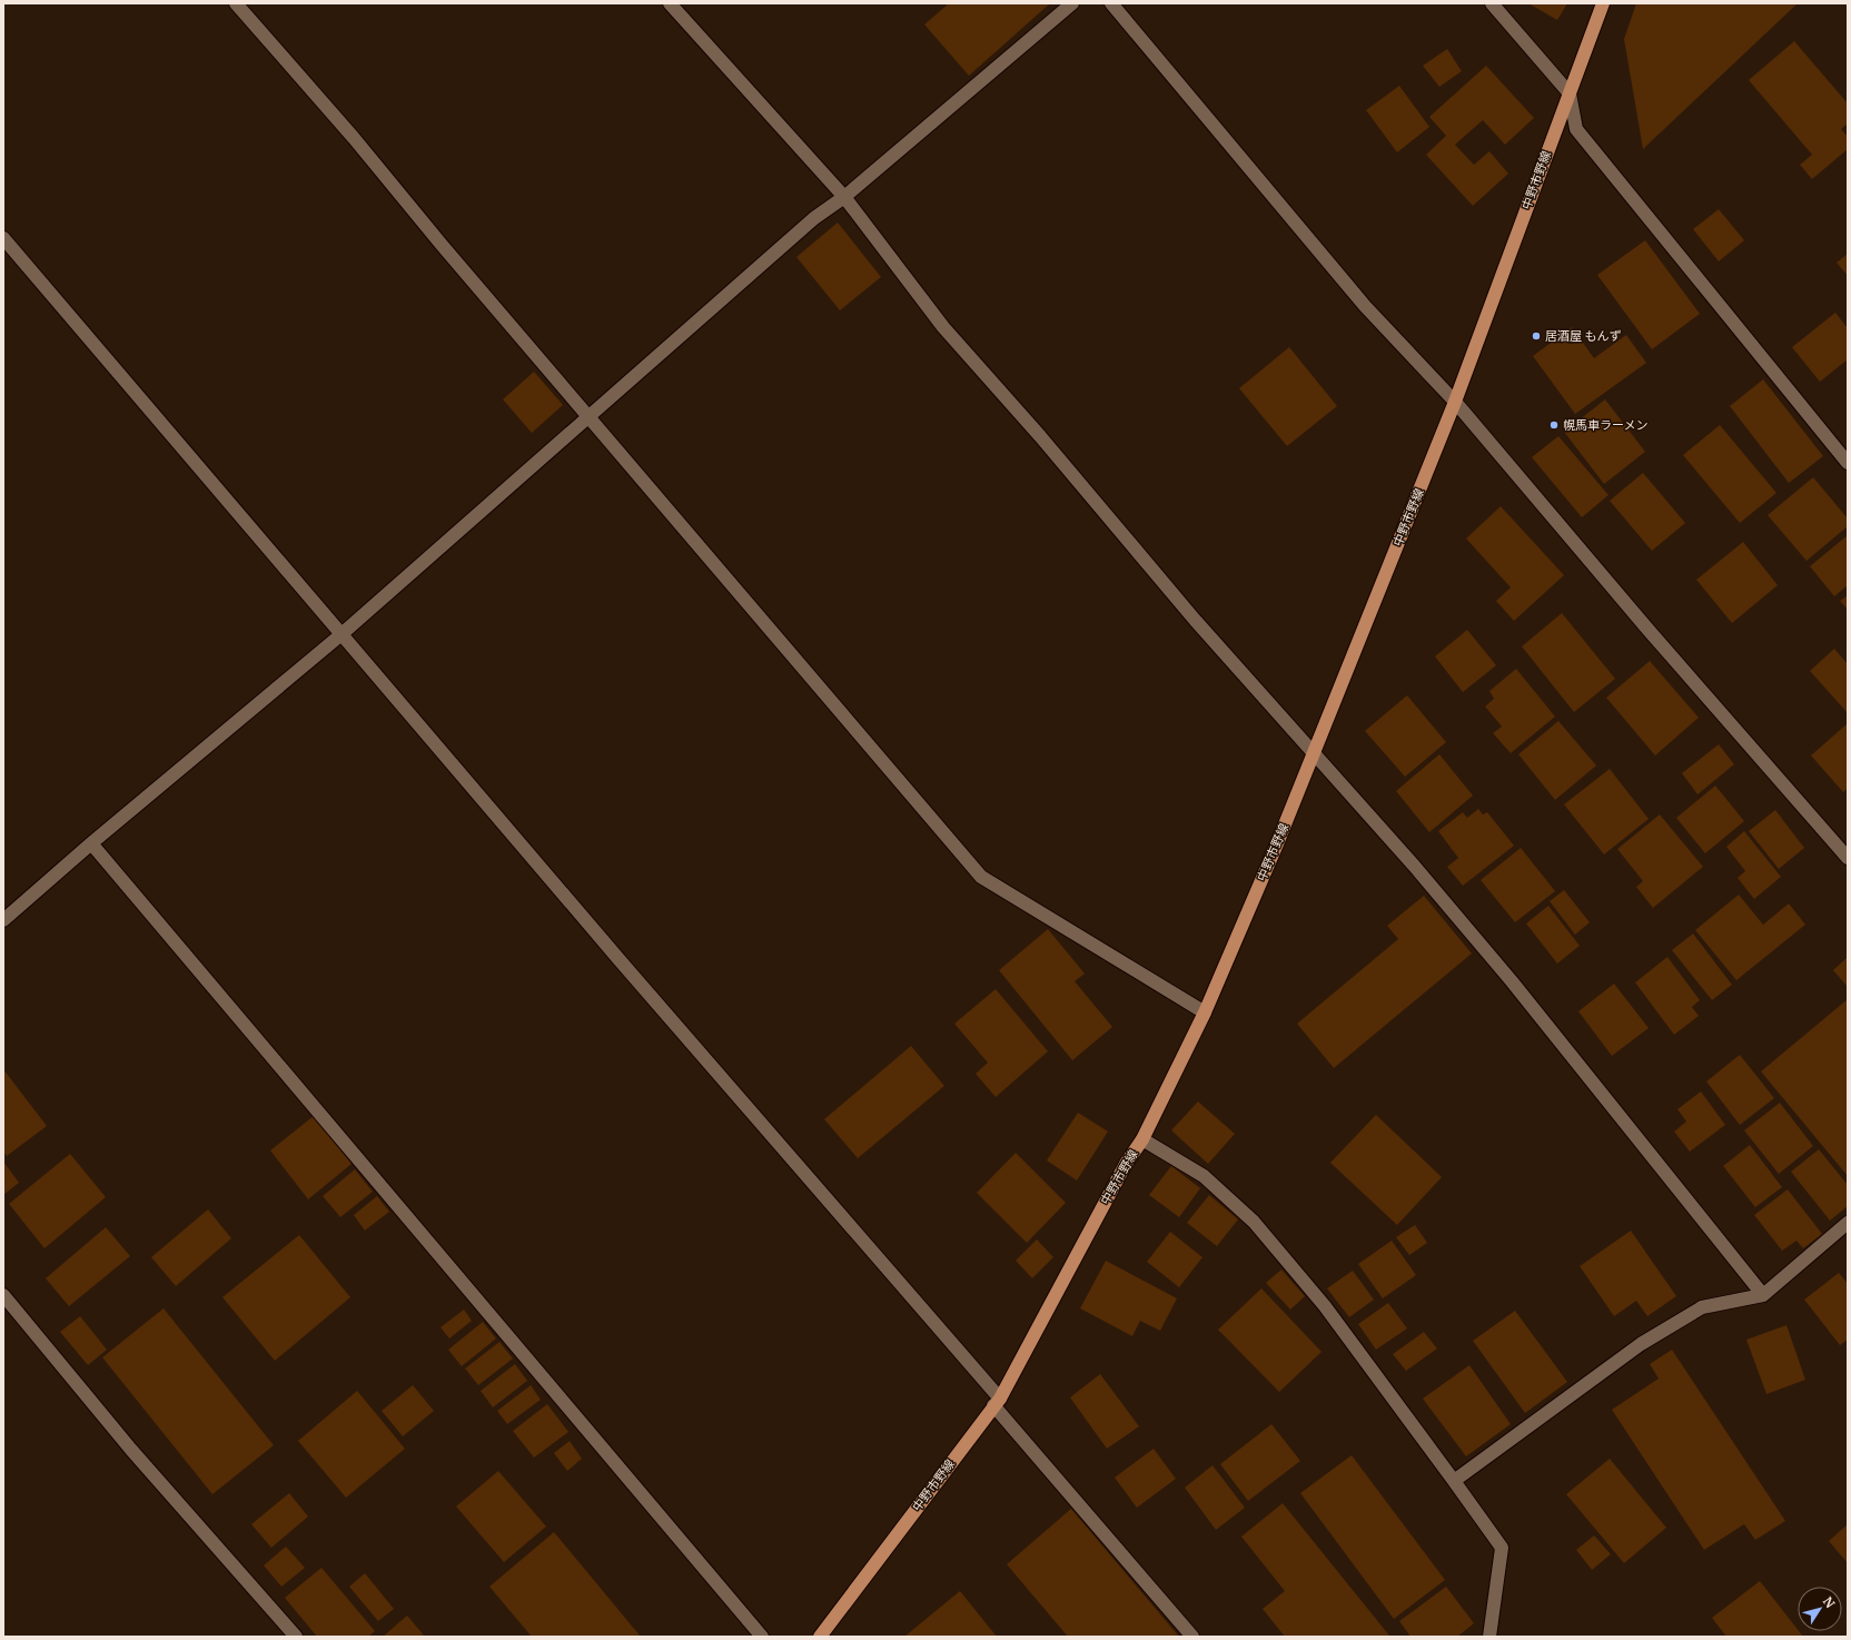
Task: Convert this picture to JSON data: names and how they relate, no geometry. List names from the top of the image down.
{
  "streets": {
    "main road": ["中野市野線"]
  },
  "places": ["居酒屋 もんず", "幌馬車ラーメン"],
  "north": "top right"
}
